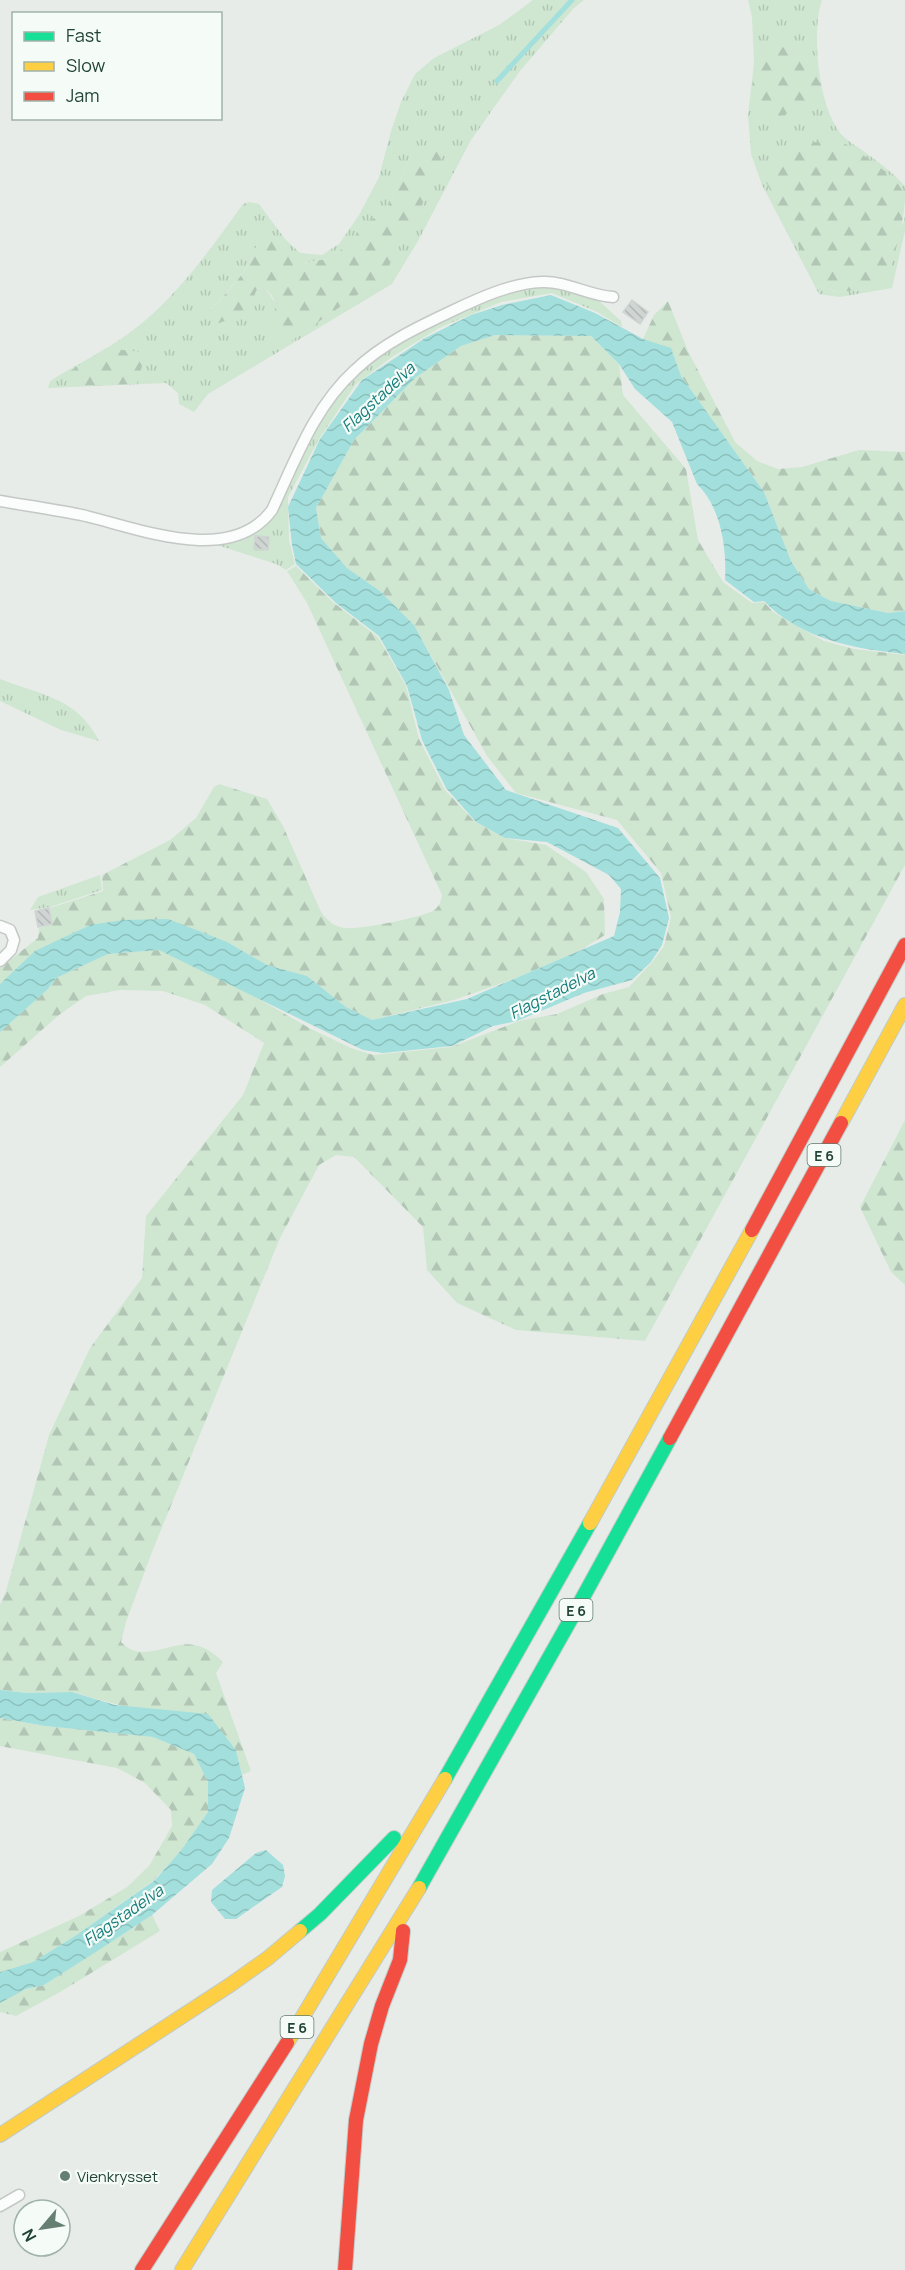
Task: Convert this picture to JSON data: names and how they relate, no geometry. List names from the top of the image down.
{
  "streets": {
    "highway": ["E 6"]
  },
  "water": ["Flagstadelva"],
  "places": ["Vienkrysset"],
  "legend": ["Fast", "Slow", "Jam"],
  "north": "bottom left"
}
